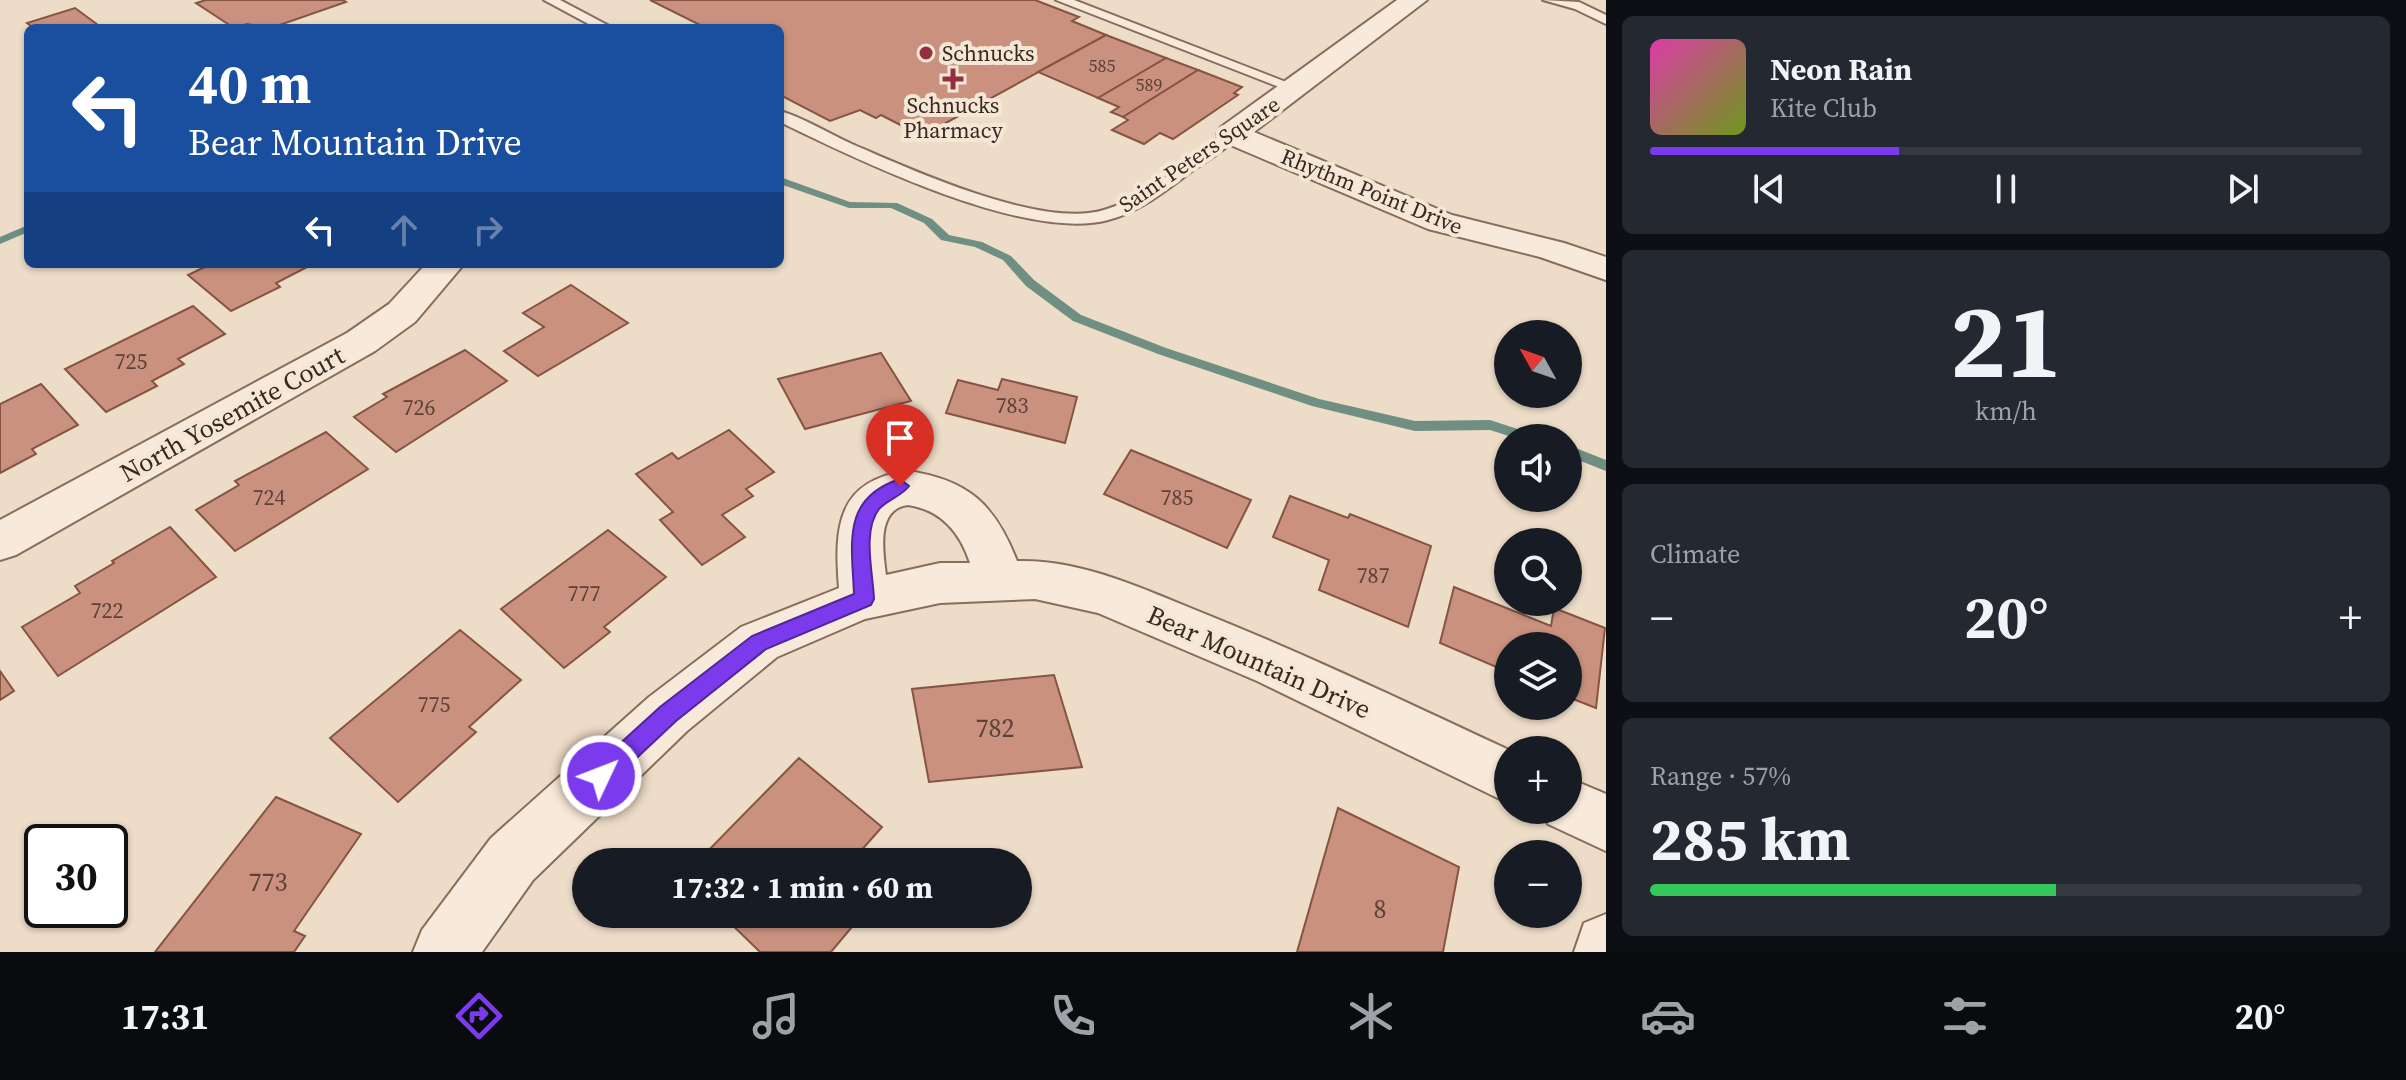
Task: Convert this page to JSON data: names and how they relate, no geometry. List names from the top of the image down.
{
  "streets": {
    "street": [
      "Saint Peters Square",
      "Rhythm Point Drive",
      "North Yosemite Court",
      "Bear Mountain Drive"
    ]
  },
  "crossings": [
    ["Saint Peters Square", "Rhythm Point Drive"]
  ],
  "places": {
    "other": ["Schnucks"],
    "health": ["Schnucks Pharmacy"]
  },
  "house_numbers": [
    "585",
    "589",
    "725",
    "783",
    "726",
    "724",
    "785",
    "787",
    "777",
    "722",
    "775",
    "782",
    "773",
    "8"
  ],
  "north": "top left",
  "page": {
    "turn": ["40 m", "Bear Mountain Drive"],
    "song": ["Neon Rain", "Kite Club"],
    "tile": [
      ["21", "km/h"],
      "Climate",
      ["Range · 57%", "285 km"]
    ],
    "map_buttons": ["+", "−"],
    "heat": ["−", "20°", "+"],
    "limit": "30",
    "trip": "17:32 · 1 min · 60 m",
    "tabs": ["17:31", "20°"]
  }
}
